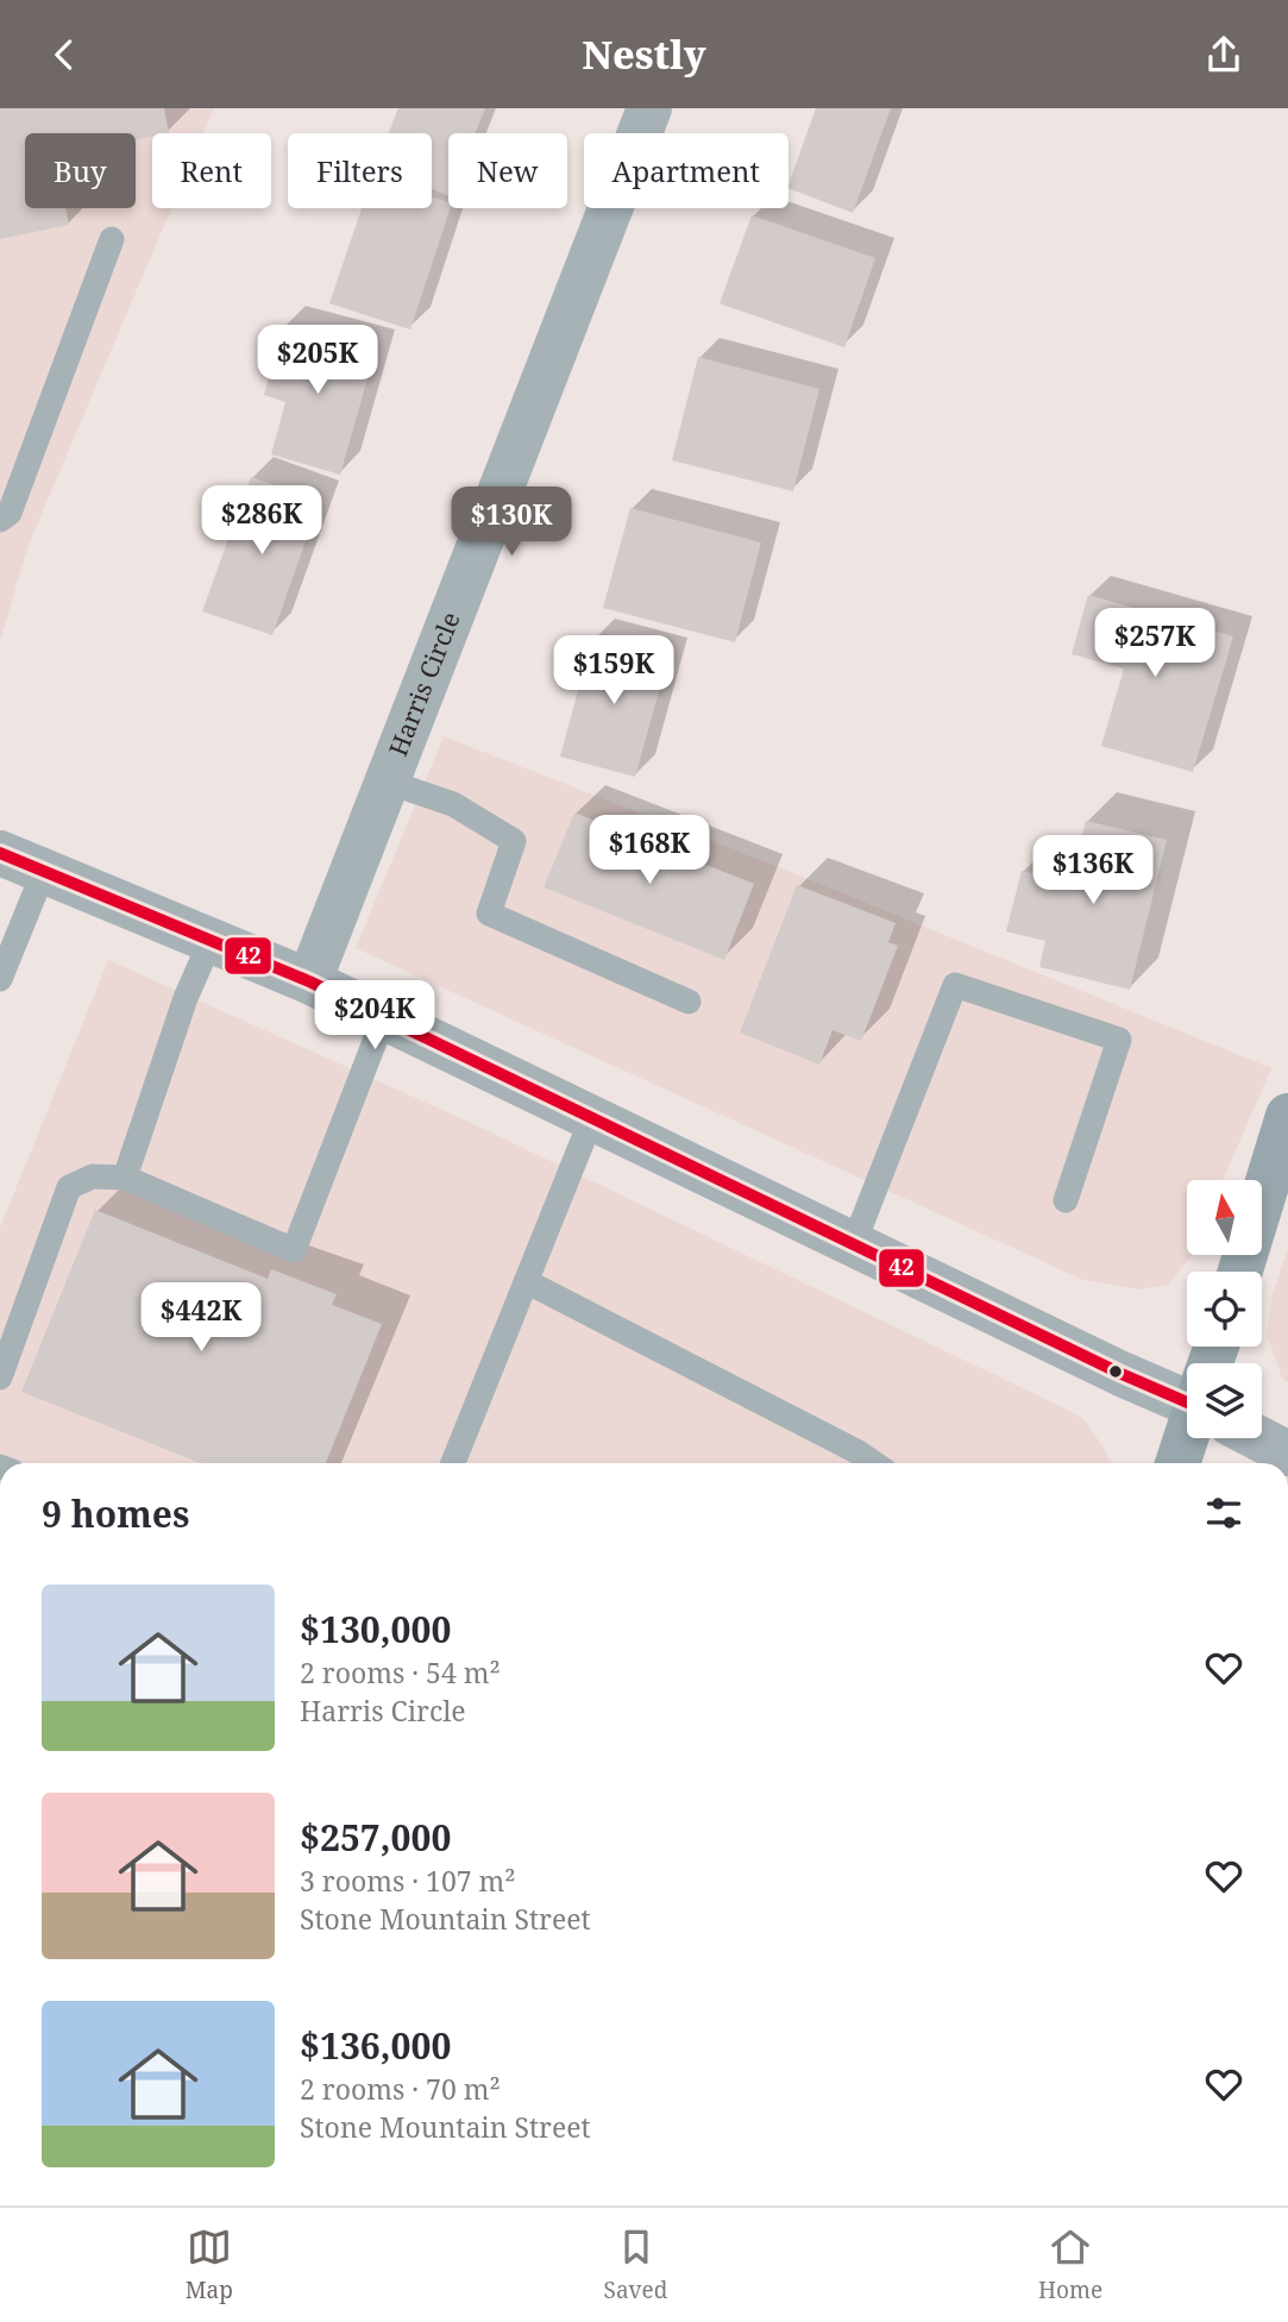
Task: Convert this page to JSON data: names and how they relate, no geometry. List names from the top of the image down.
{
  "streets": {
    "street": ["Harris Circle"]
  },
  "lines": ["transit line 42"],
  "north": "top",
  "page": {
    "header": "Nestly",
    "chip": [
      "Buy",
      "Rent",
      "Filters",
      "New",
      "Apartment"
    ],
    "price": [
      "$205K",
      "$286K",
      "$130K",
      "$257K",
      "$159K",
      "$168K",
      "$136K",
      "$204K",
      "$442K"
    ],
    "heading": "9 homes",
    "list": [
      {
        "name": "$130,000",
        "note": "2 rooms · 54 m² · Harris Circle"
      },
      {
        "name": "$257,000",
        "note": "3 rooms · 107 m² · Stone Mountain Street"
      },
      {
        "name": "$136,000",
        "note": "2 rooms · 70 m² · Stone Mountain Street"
      }
    ],
    "tabs": ["Map", "Saved", "Home"]
  }
}
